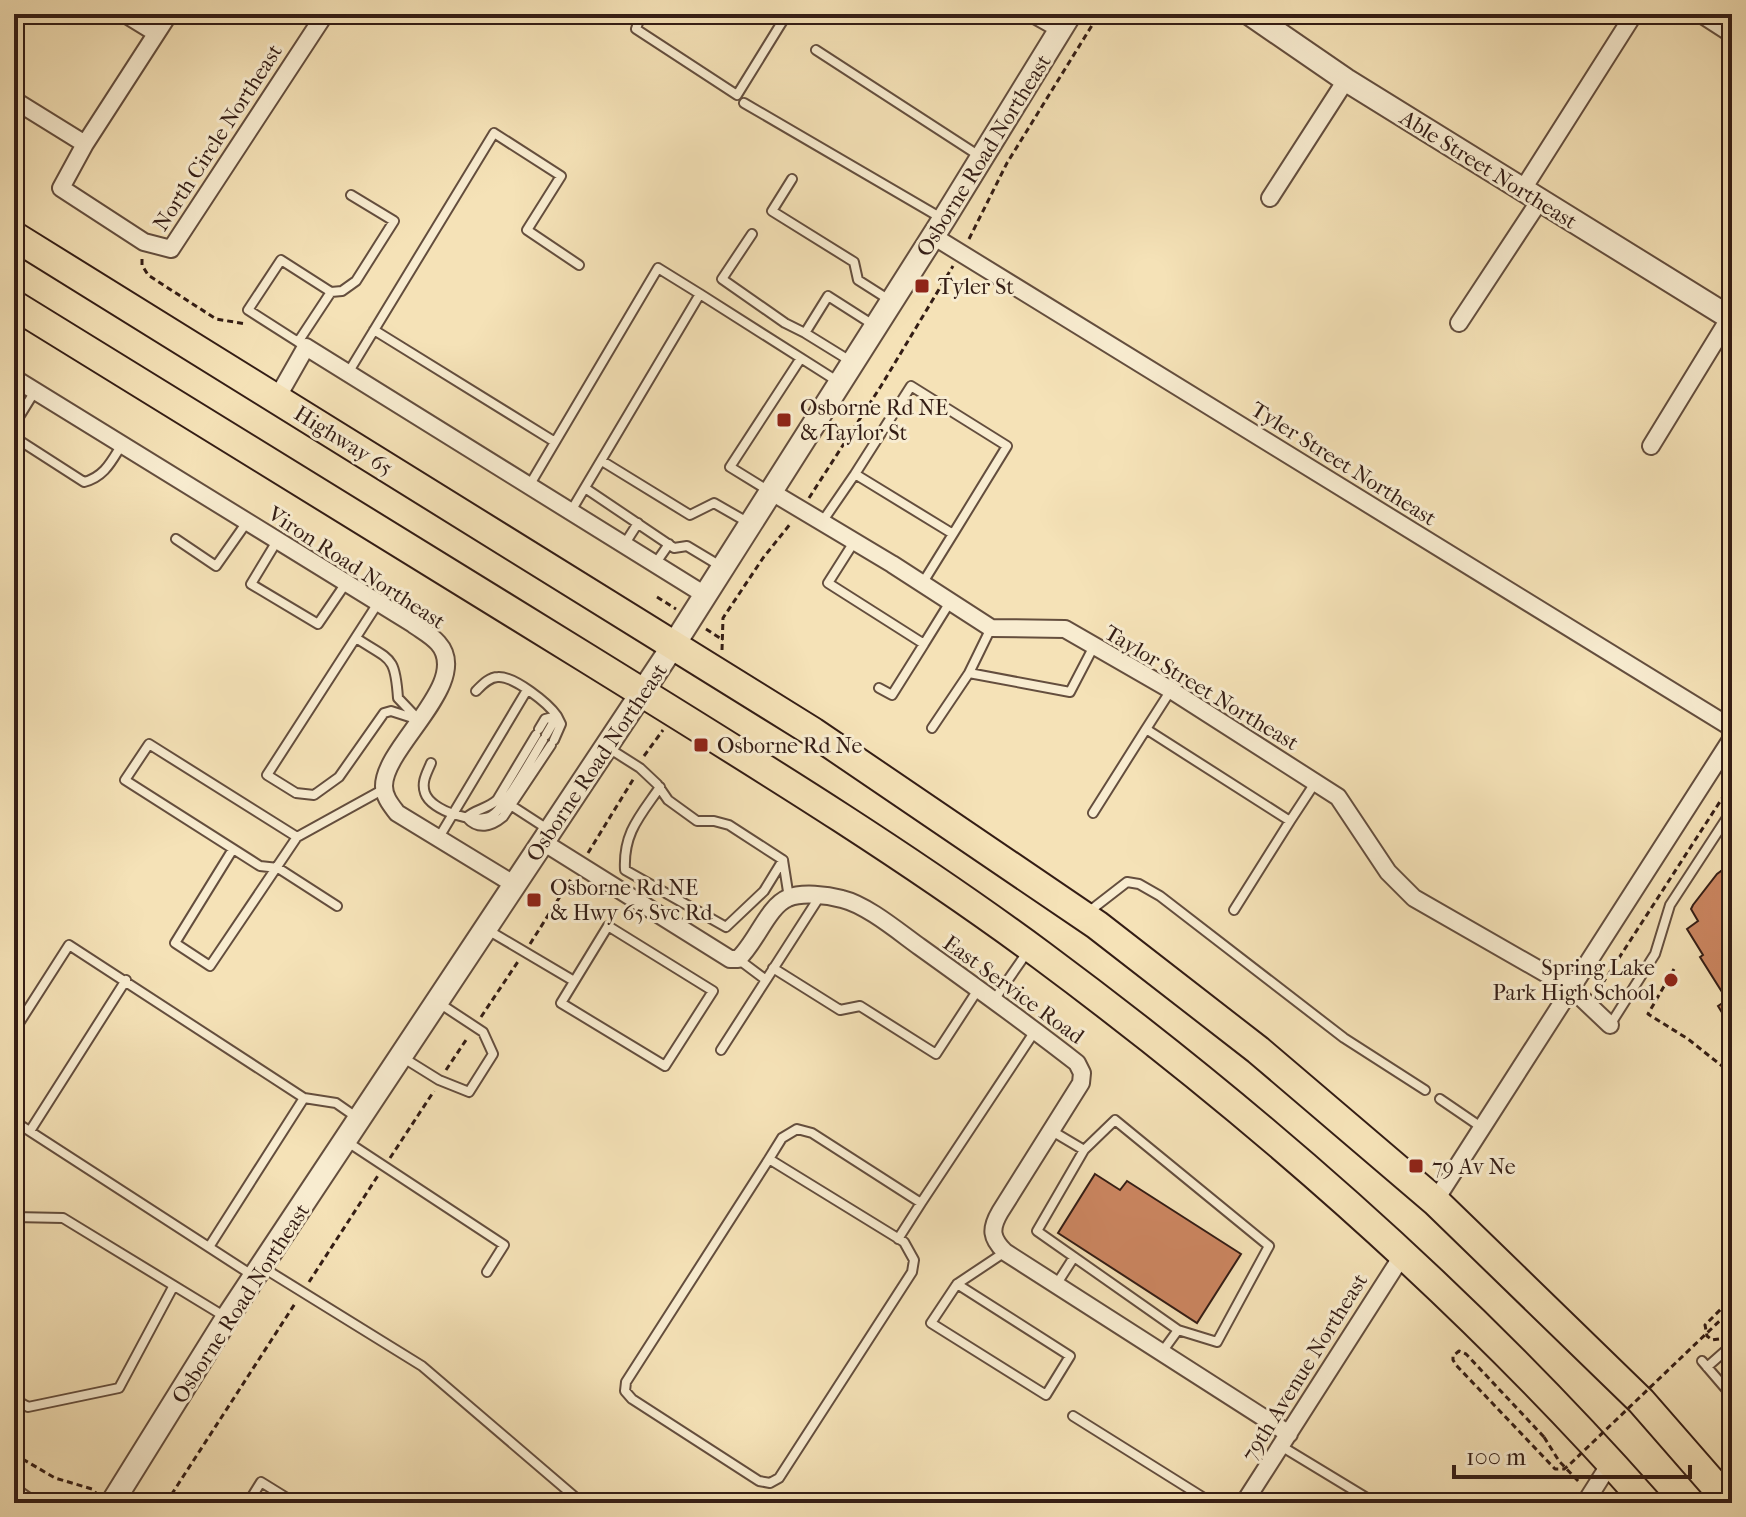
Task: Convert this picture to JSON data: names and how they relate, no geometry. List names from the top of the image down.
{
  "streets": {
    "highway": ["Highway 65"],
    "street": [
      "North Circle Northeast",
      "Osborne Road Northeast",
      "Able Street Northeast",
      "Tyler Street Northeast",
      "Viron Road Northeast",
      "Taylor Street Northeast",
      "East Service Road",
      "79th Avenue Northeast"
    ]
  },
  "crossings": [
    ["Osborne Road Northeast", "Highway 65"],
    ["Osborne Road Northeast", "Tyler Street Northeast"]
  ],
  "places": {
    "transit": [
      "Tyler St",
      "Osborne Rd NE & Taylor St",
      "Osborne Rd Ne",
      "Osborne Rd NE & Hwy 65 Svc Rd",
      "79 Av Ne"
    ],
    "other": ["Spring Lake Park High School"]
  },
  "scale_bar": "100 m"
}
